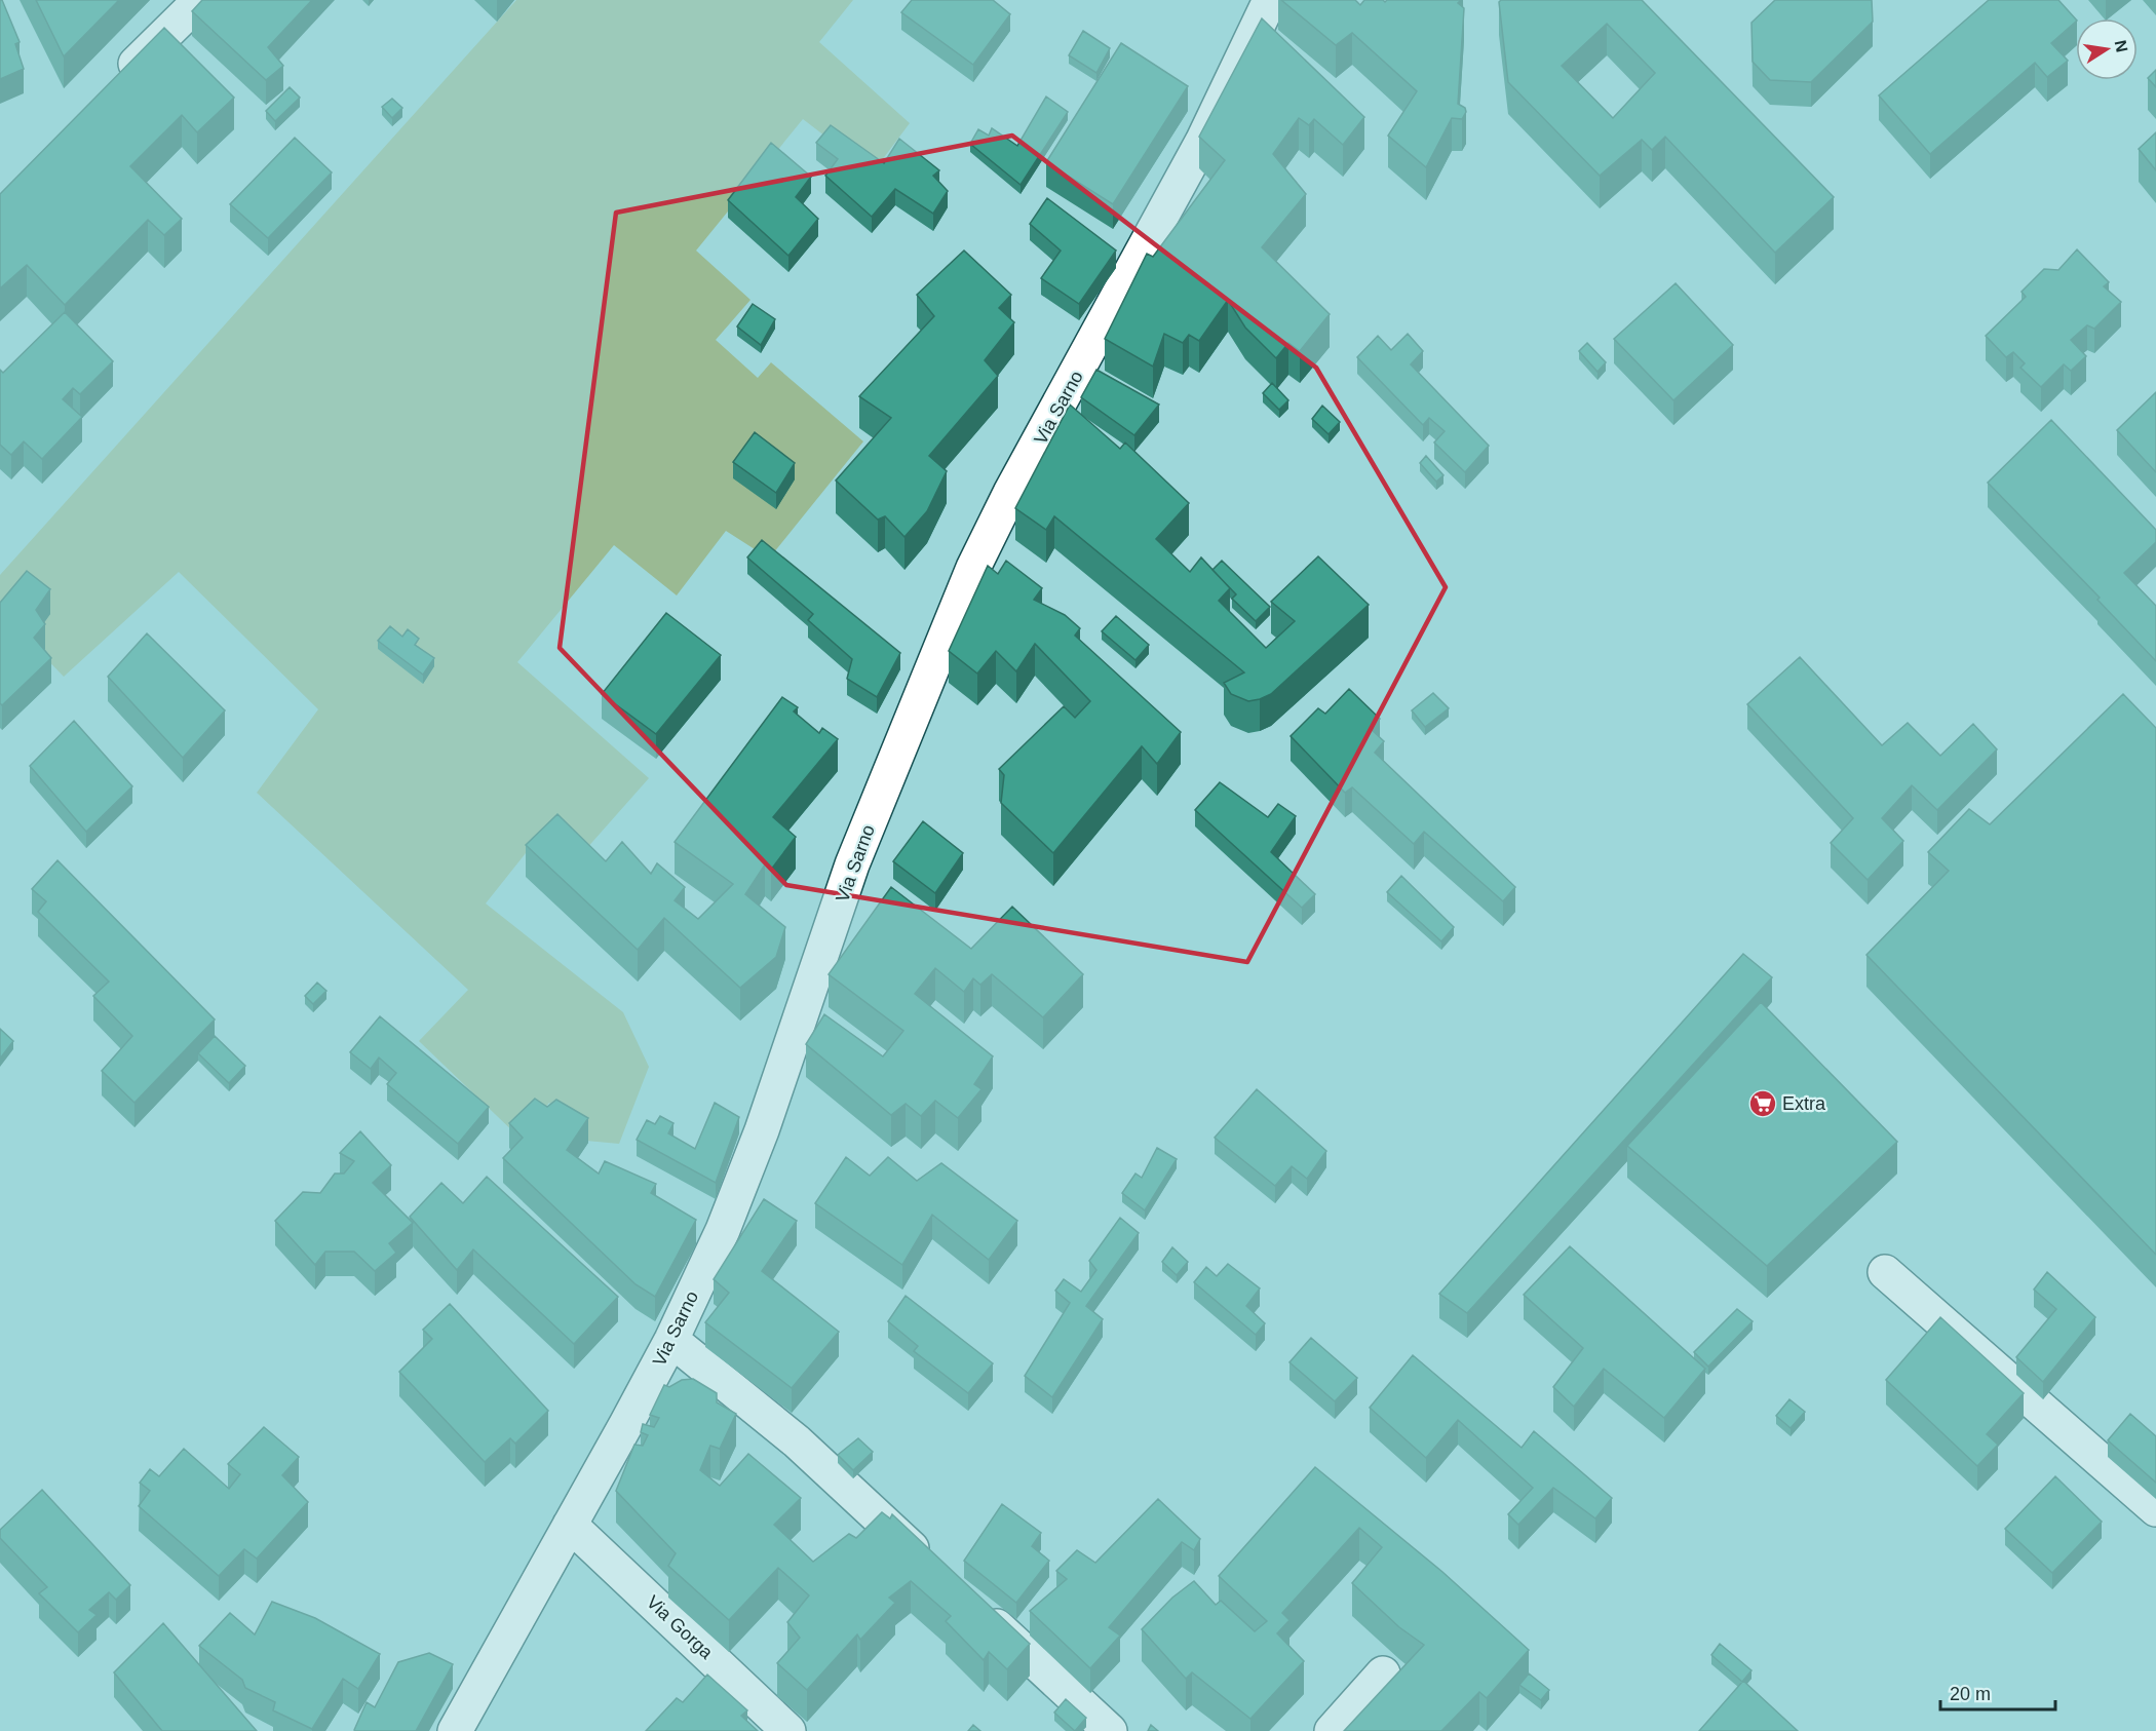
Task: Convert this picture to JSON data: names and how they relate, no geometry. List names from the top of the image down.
{
  "streets": {
    "street": ["Via Sarno", "Via Gorga"]
  },
  "crossings": [
    ["Via Sarno", "Via Gorga"]
  ],
  "places": {
    "supermarket": ["Extra"]
  },
  "scale_bar": "20 m",
  "north": "right"
}
